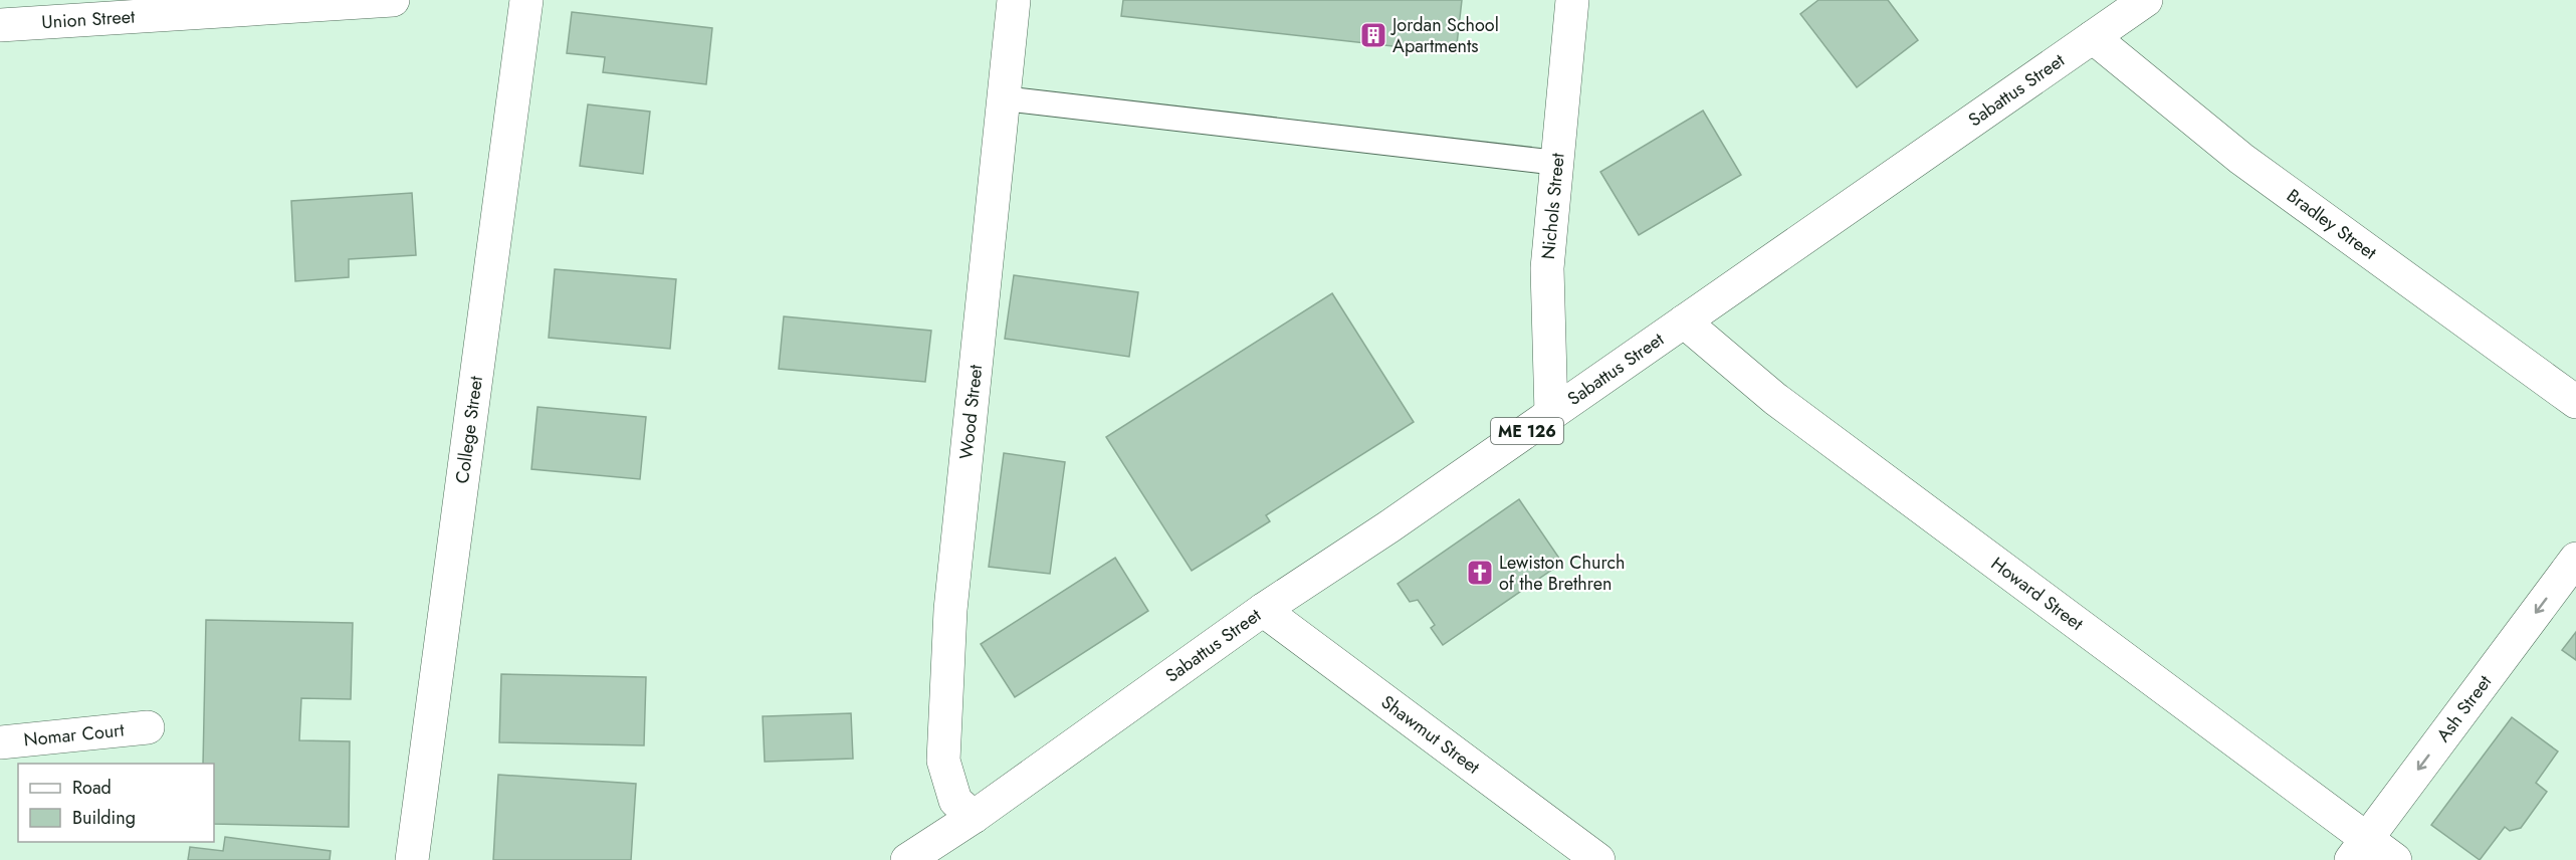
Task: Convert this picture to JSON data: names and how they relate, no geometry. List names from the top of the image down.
{
  "streets": {
    "street": [
      "Union Street",
      "Sabattus Street",
      "Nichols Street",
      "Bradley Street",
      "Wood Street",
      "College Street",
      "ME 126",
      "Howard Street",
      "Ash Street",
      "Nomar Court",
      "Shawmut Street"
    ]
  },
  "crossings": [
    ["Sabattus Street", "Nichols Street"],
    ["Sabattus Street", "Bradley Street"],
    ["Sabattus Street", "Wood Street"],
    ["Sabattus Street", "Howard Street"],
    ["Sabattus Street", "Shawmut Street"],
    ["Howard Street", "Ash Street"]
  ],
  "one_way": ["Ash Street"],
  "places": {
    "building": ["Jordan School Apartments"],
    "church": ["Lewiston Church of the Brethren"]
  },
  "legend": ["Road", "Building"]
}
